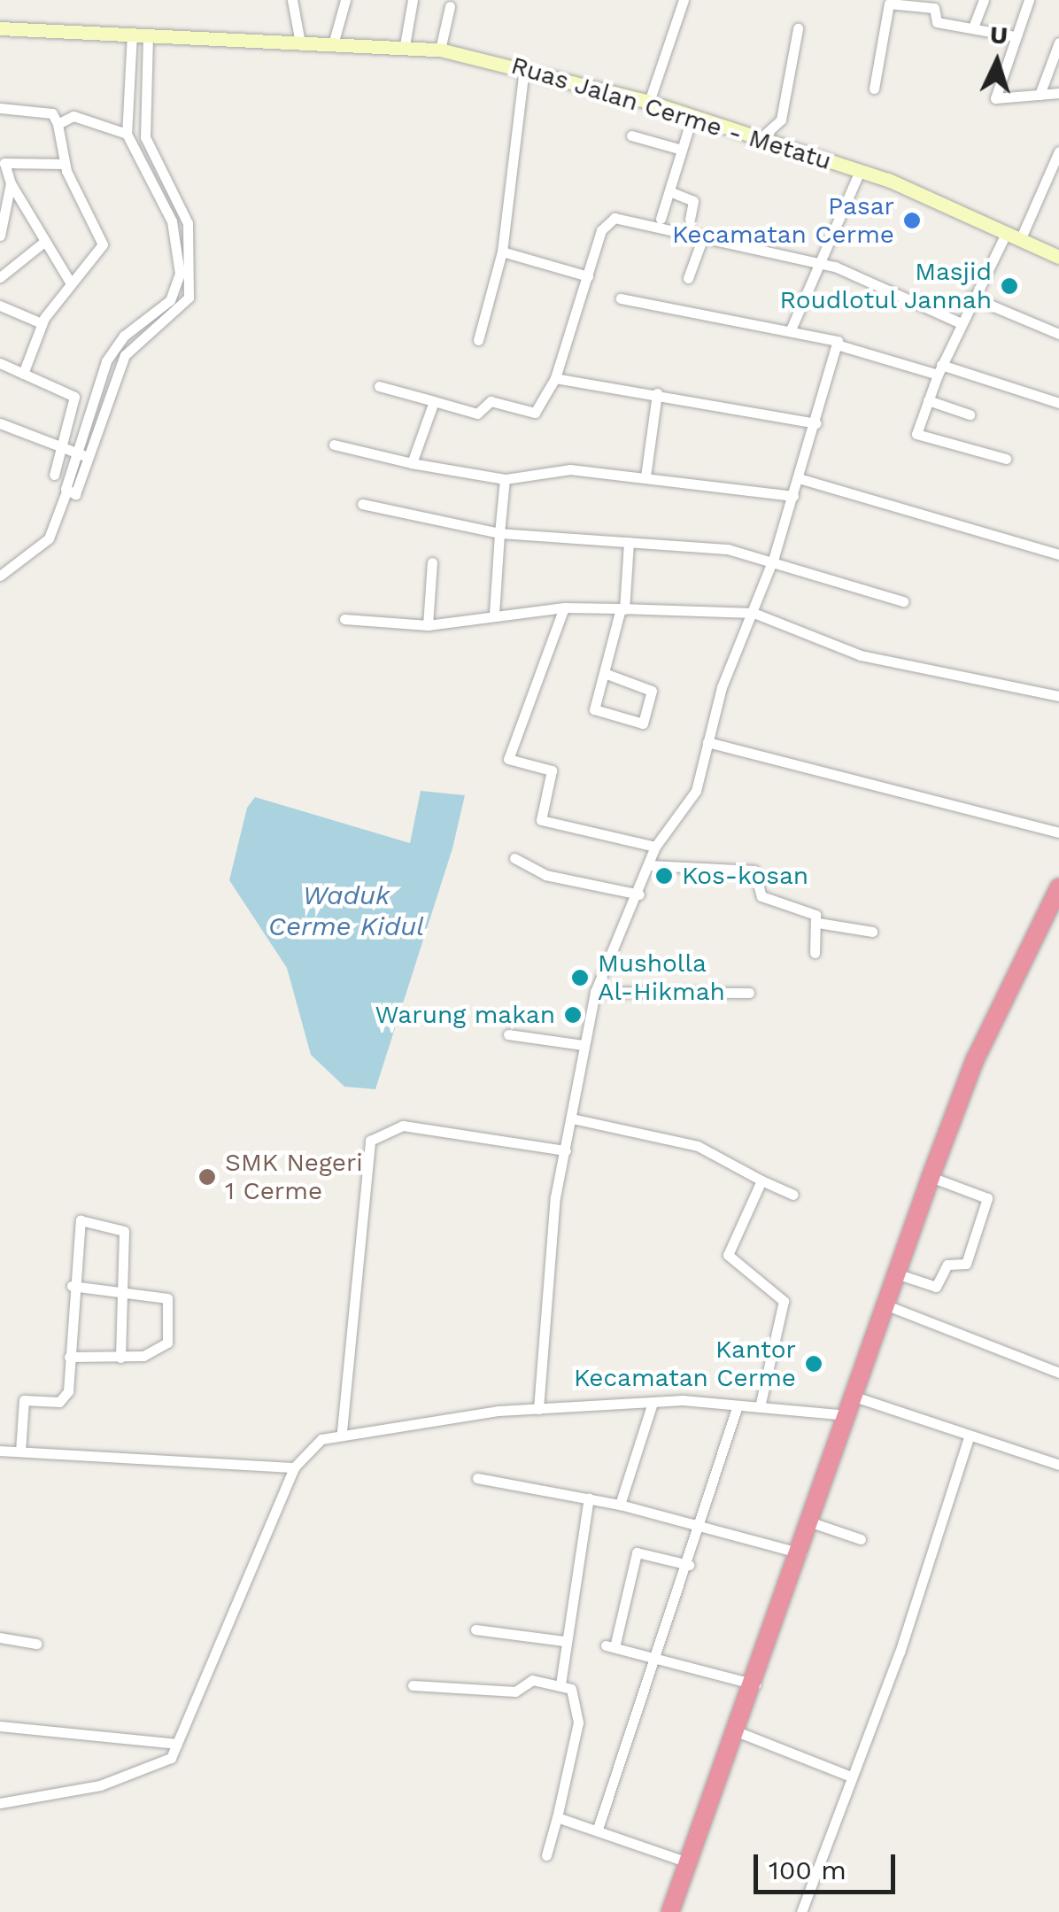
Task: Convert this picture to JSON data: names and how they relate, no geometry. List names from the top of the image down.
{
  "streets": {
    "main road": ["Ruas Jalan Cerme - Metatu"]
  },
  "water": ["Waduk Cerme Kidul"],
  "places": [
    "Pasar Kecamatan Cerme",
    "Masjid Roudlotul Jannah",
    "Kos-kosan",
    "Musholla Al-Hikmah",
    "Warung makan",
    "SMK Negeri 1 Cerme",
    "Kantor Kecamatan Cerme"
  ],
  "scale_bar": "100 m",
  "north": "top"
}
